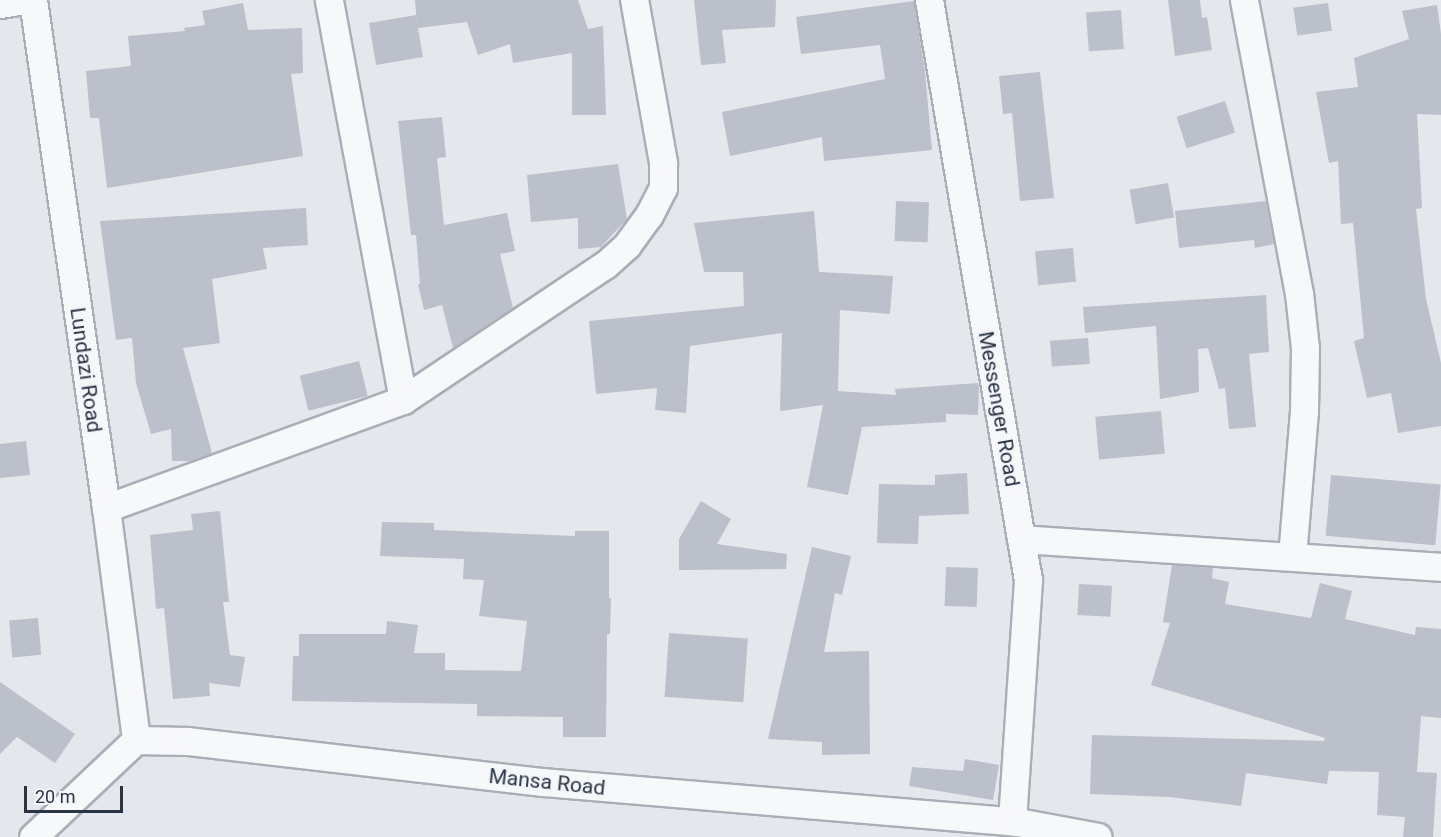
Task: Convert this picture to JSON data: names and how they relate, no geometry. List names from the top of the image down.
{
  "streets": {
    "street": ["Lundazi Road", "Messenger Road", "Mansa Road"]
  },
  "crossings": [
    ["Lundazi Road", "Mansa Road"],
    ["Messenger Road", "Mansa Road"]
  ],
  "scale_bar": "20 m"
}
